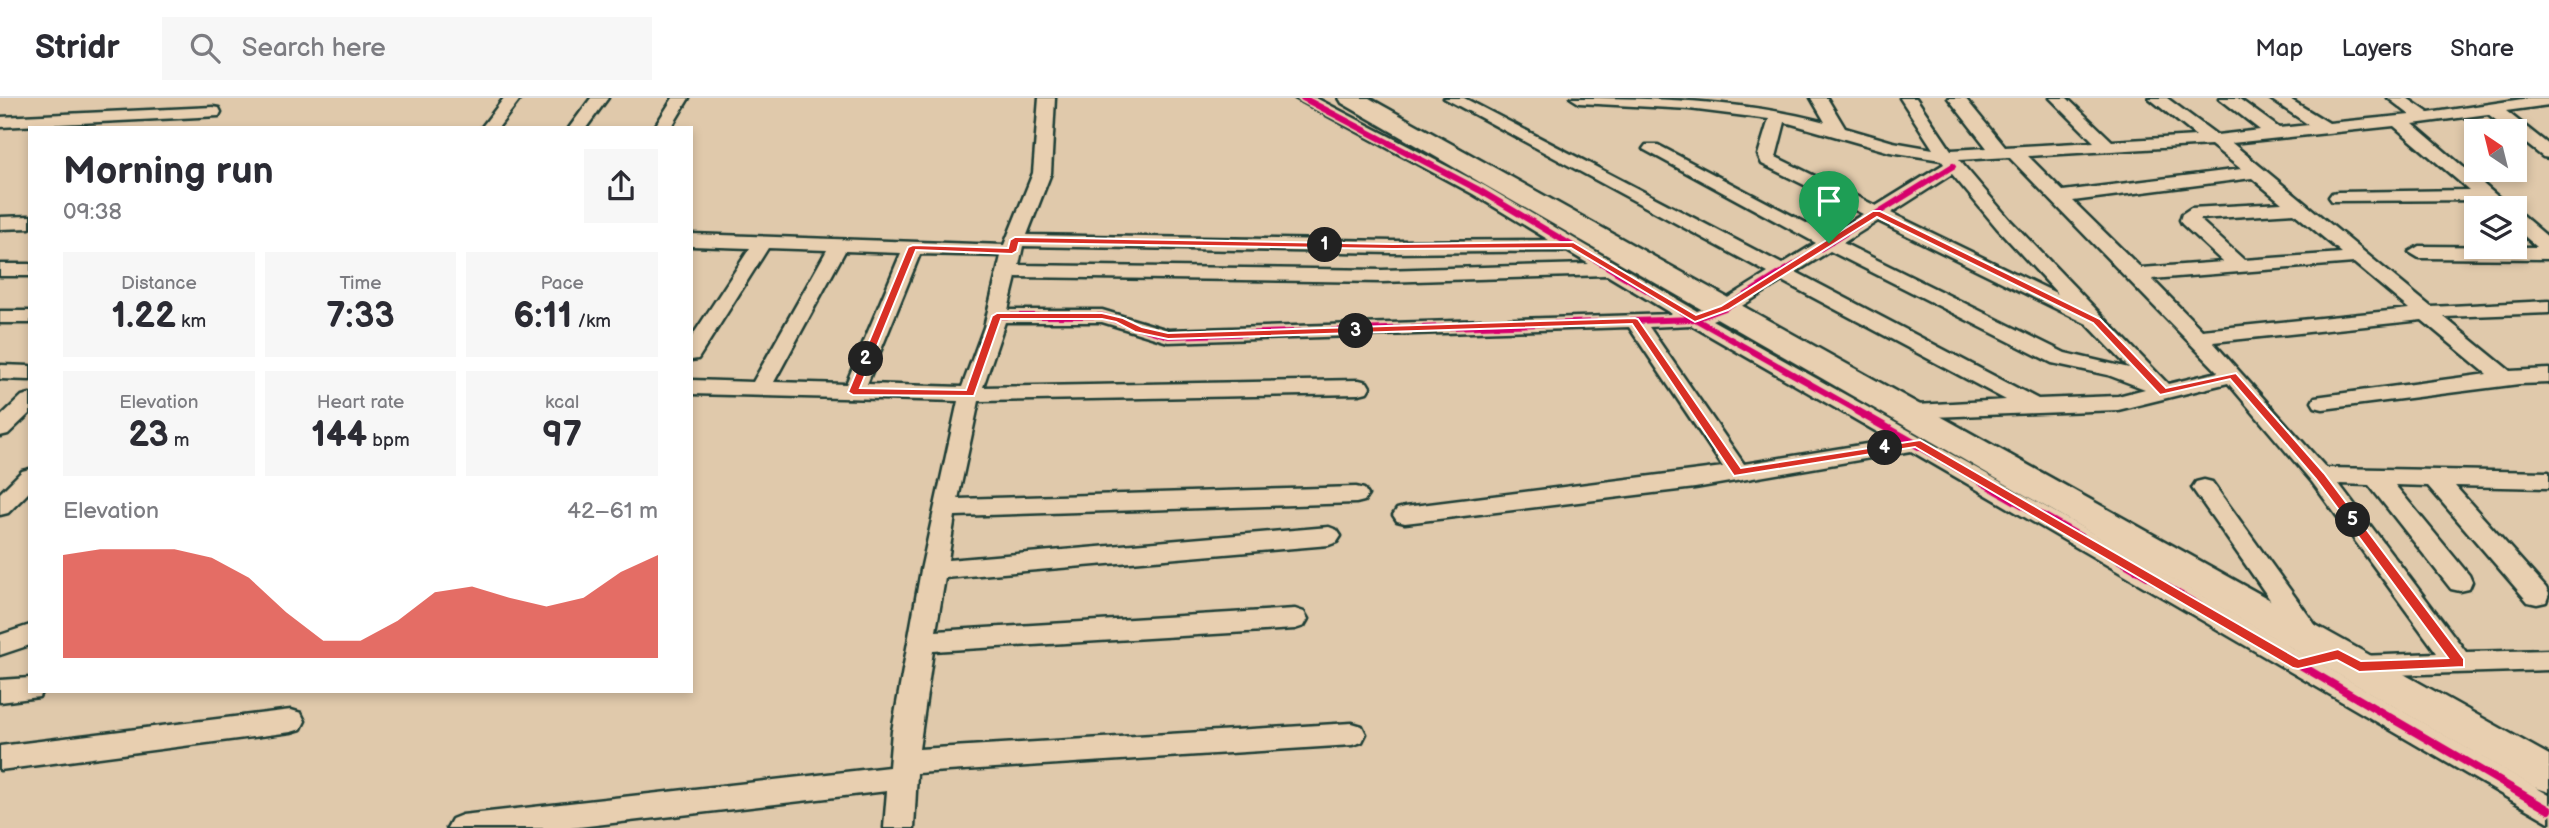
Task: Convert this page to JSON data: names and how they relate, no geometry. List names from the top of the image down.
{
  "north": "top left",
  "page": {
    "header": "Stridr",
    "search": "Search here",
    "nav": ["Map", "Layers", "Share"],
    "heading": ["Morning run", "09:38"],
    "pins": [
      "1",
      "3",
      "2",
      "4",
      "5"
    ],
    "stats": [
      ["Distance", "1.22 km"],
      ["Time", "7:33"],
      ["Pace", "6:11 /km"],
      ["Elevation", "23 m"],
      ["Heart rate", "144 bpm"],
      ["kcal", "97"]
    ],
    "chart": ["Elevation", "42–61 m"]
  }
}
